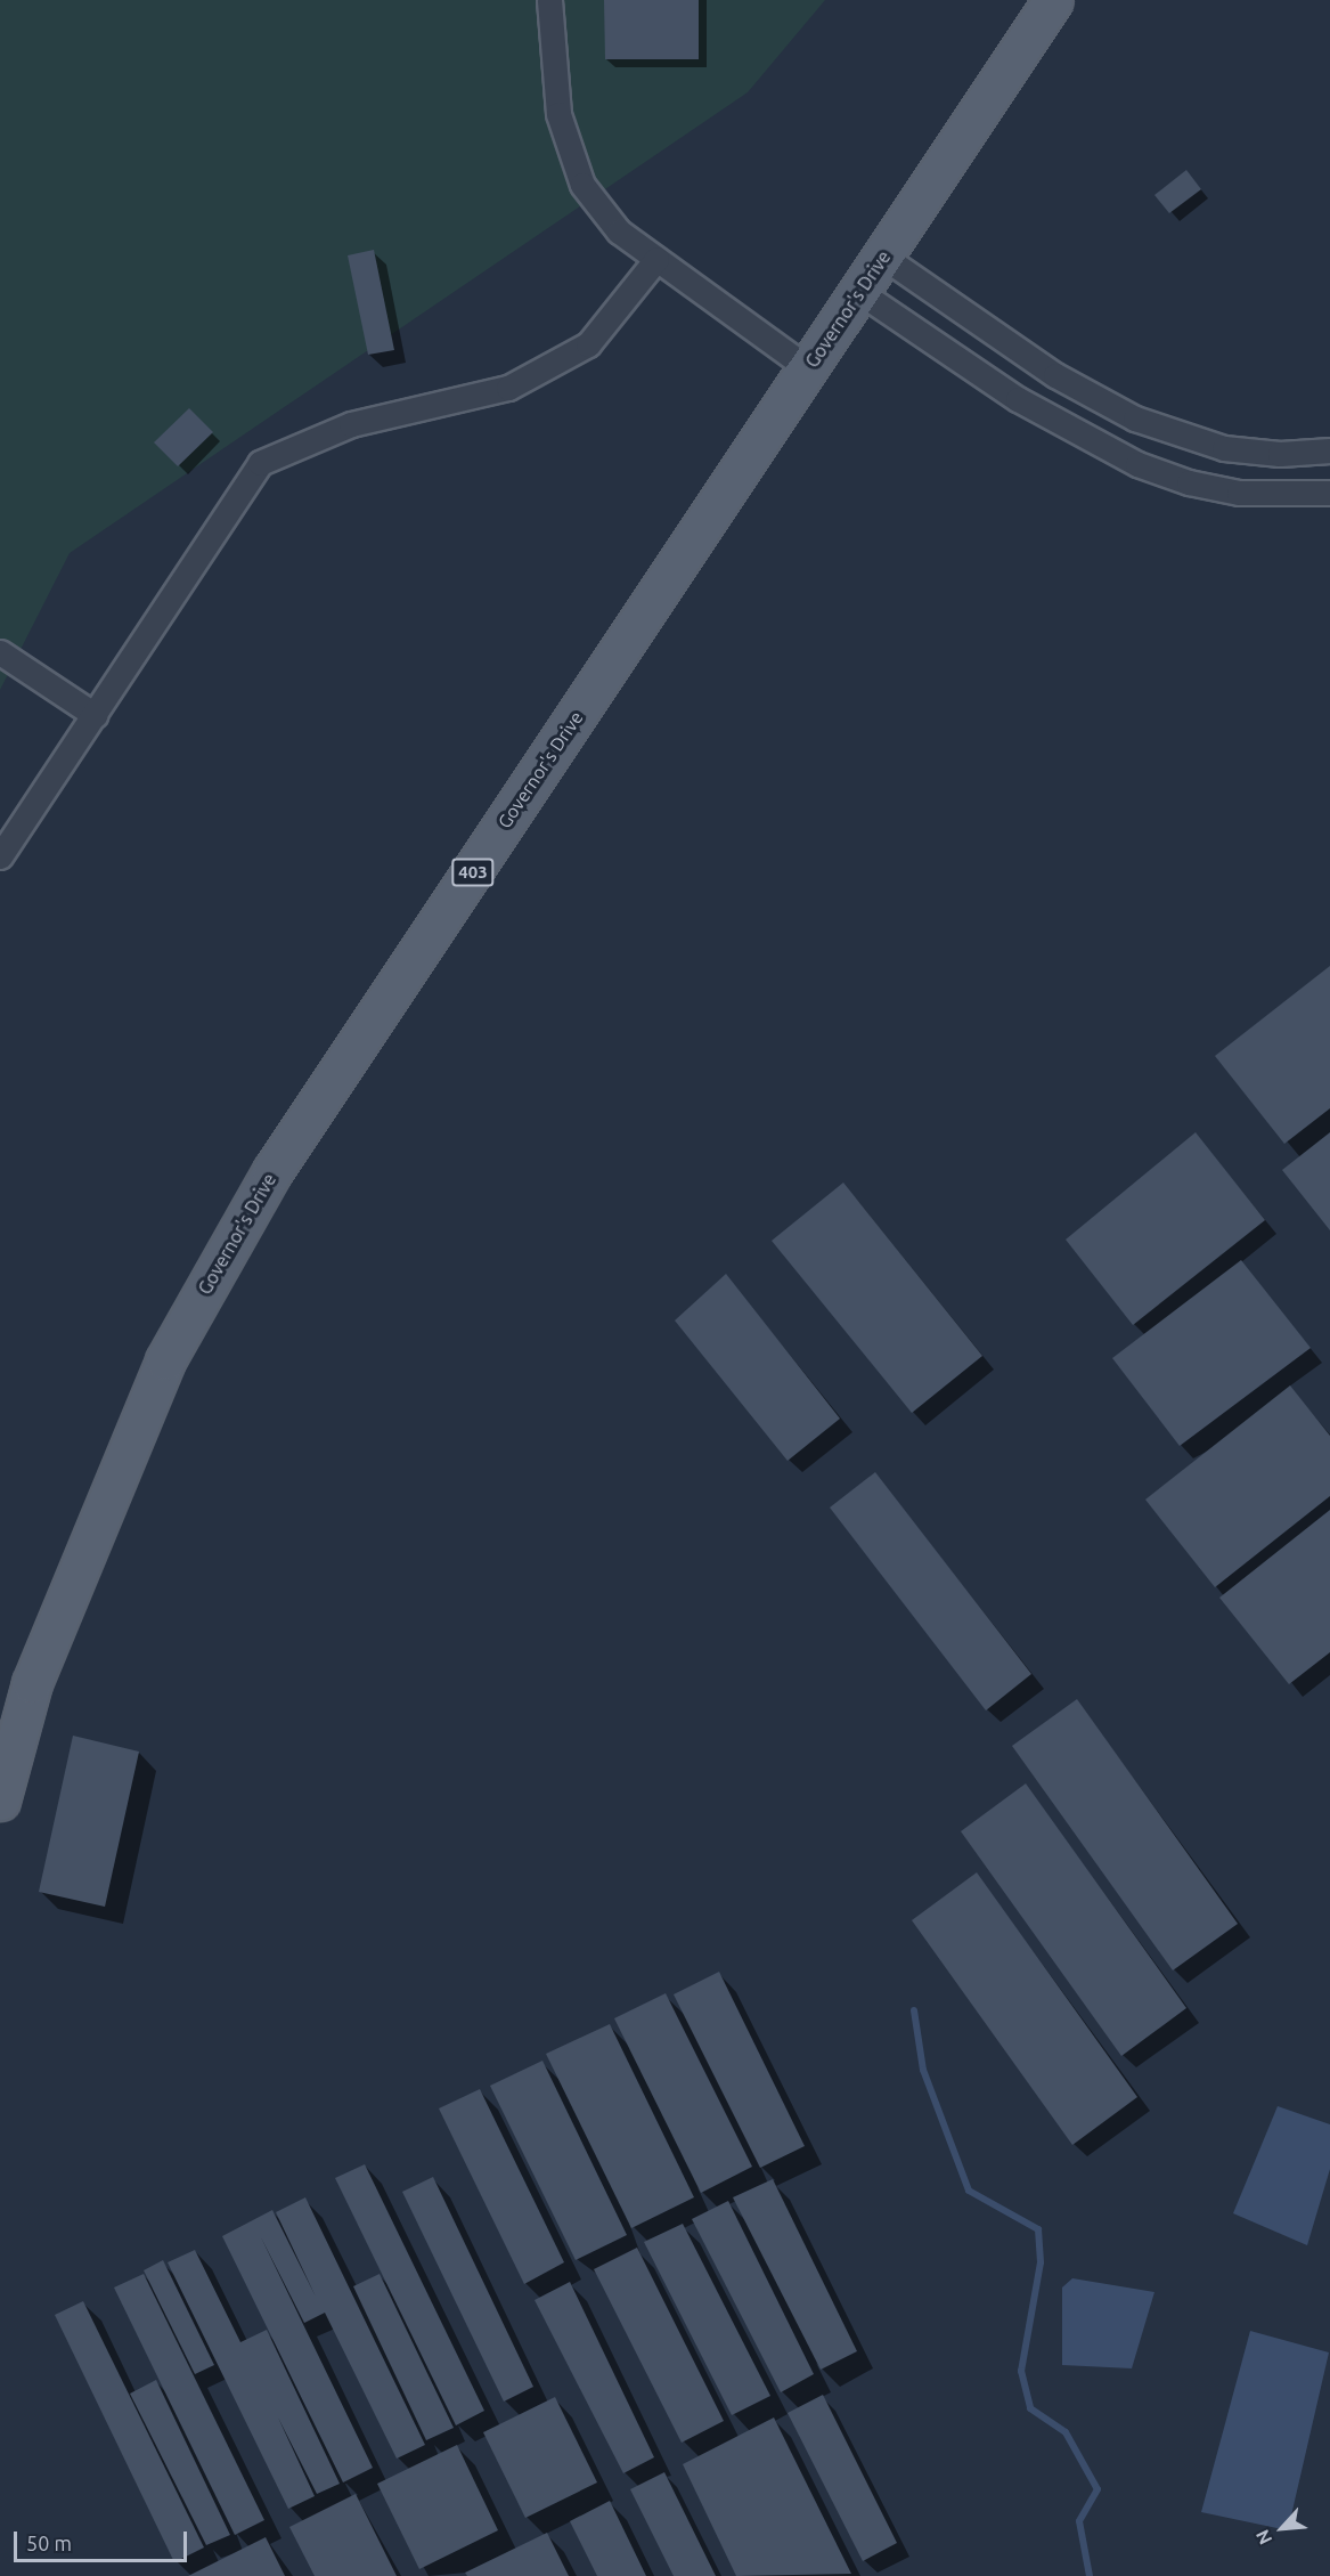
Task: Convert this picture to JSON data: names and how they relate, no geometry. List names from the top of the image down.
{
  "streets": {
    "main road": ["Governor's Drive", "403"]
  },
  "scale_bar": "50 m",
  "north": "bottom left"
}
